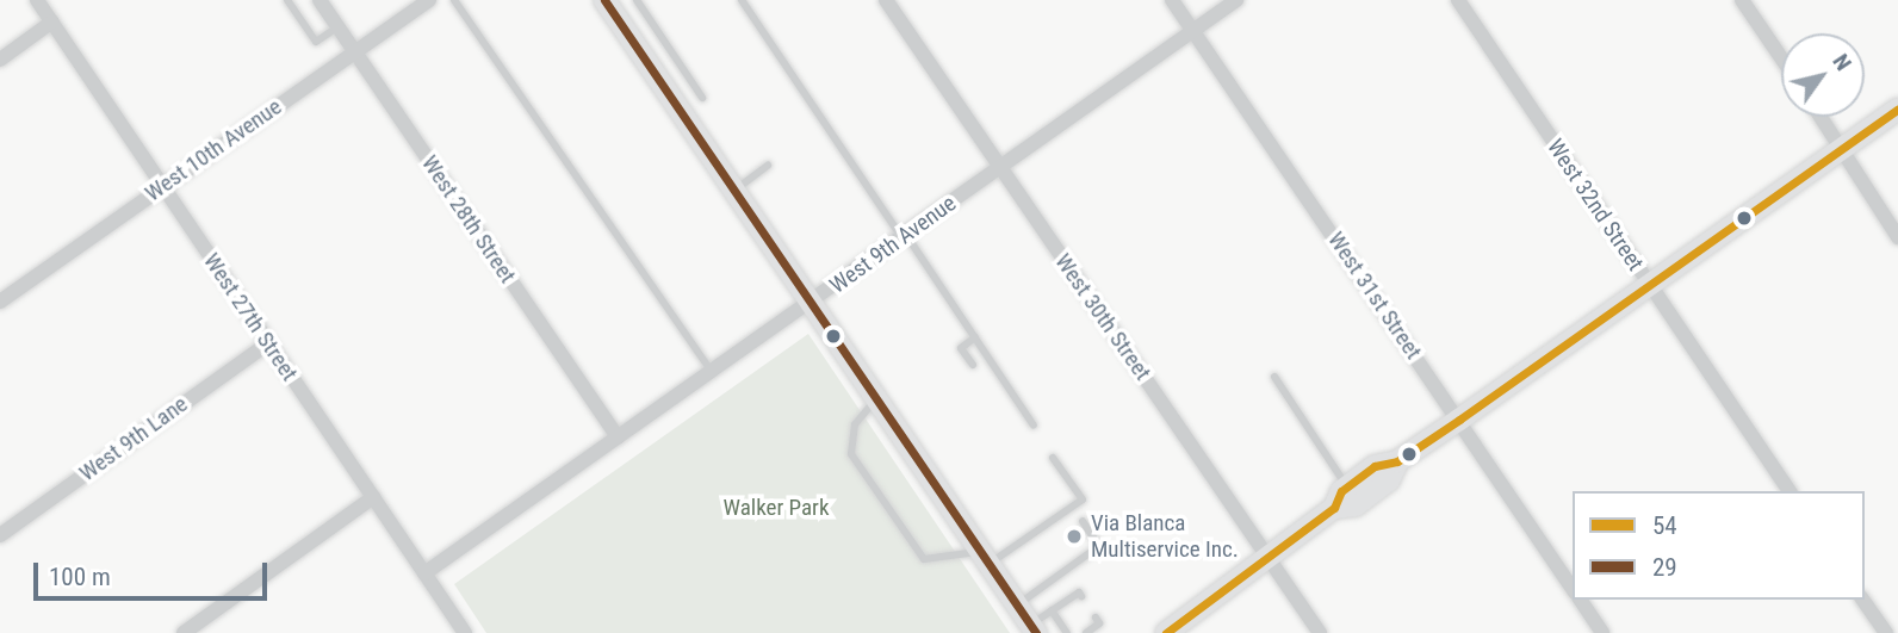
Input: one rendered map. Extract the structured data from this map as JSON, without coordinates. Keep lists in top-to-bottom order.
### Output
{
  "streets": {
    "street": [
      "West 10th Avenue",
      "West 32nd Street",
      "West 28th Street",
      "West 9th Avenue",
      "West 31st Street",
      "West 27th Street",
      "West 30th Street",
      "West 9th Lane"
    ]
  },
  "crossings": [
    ["West 10th Avenue", "West 28th Street"],
    ["West 10th Avenue", "West 27th Street"],
    ["West 28th Street", "West 9th Avenue"],
    ["West 9th Avenue", "West 31st Street"],
    ["West 9th Avenue", "West 27th Street"],
    ["West 9th Avenue", "West 30th Street"],
    ["West 27th Street", "West 9th Lane"]
  ],
  "parks": ["Walker Park"],
  "places": ["Via Blanca Multiservice Inc."],
  "lines": ["transit line 29", "transit line 54"],
  "legend": ["54", "29"],
  "scale_bar": "100 m",
  "north": "top right"
}
